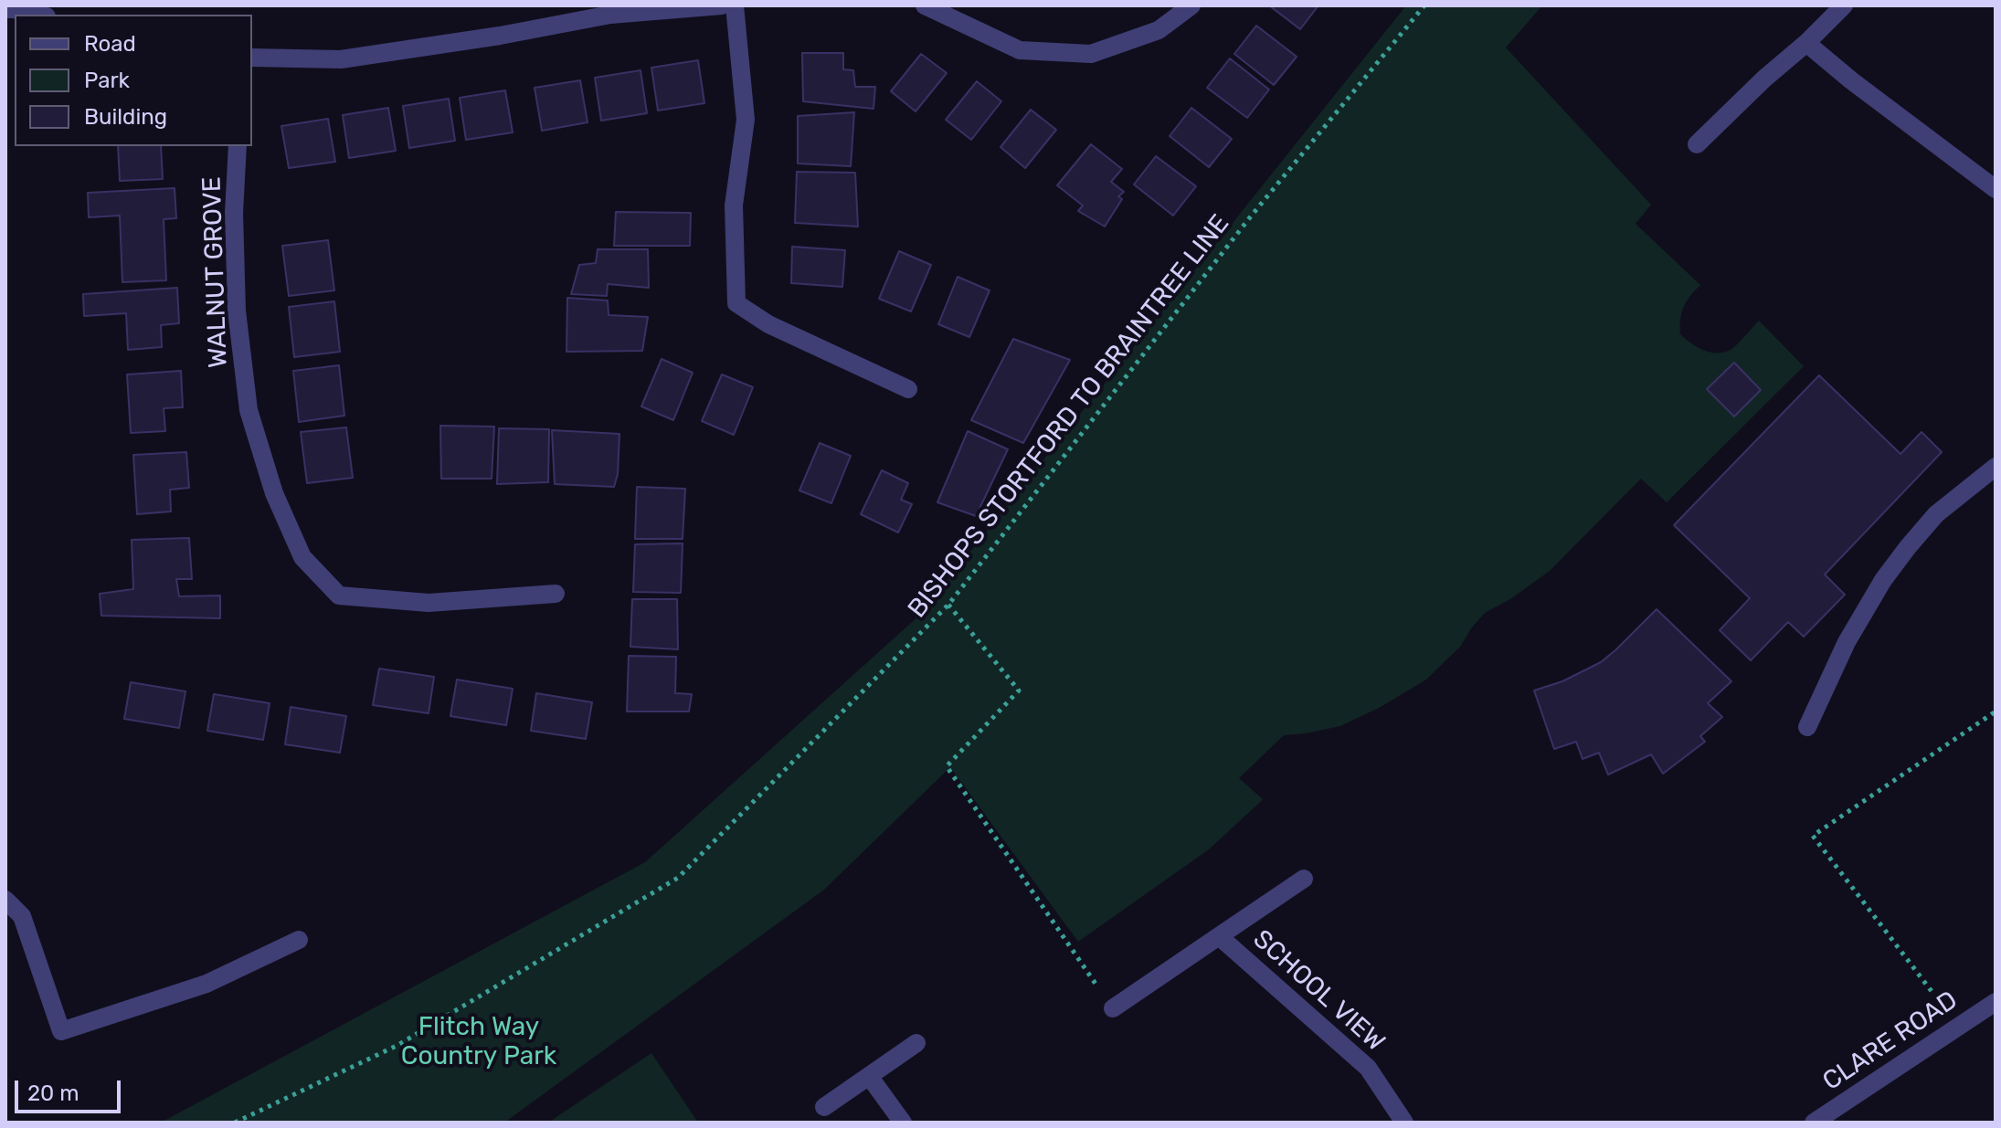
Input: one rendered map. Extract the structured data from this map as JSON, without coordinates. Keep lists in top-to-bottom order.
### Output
{
  "streets": {
    "street": ["WALNUT GROVE", "SCHOOL VIEW", "CLARE ROAD"],
    "path": ["BISHOPS STORTFORD TO BRAINTREE LINE"]
  },
  "parks": ["Flitch Way Country Park"],
  "legend": ["Road", "Park", "Building"],
  "scale_bar": "20 m"
}
